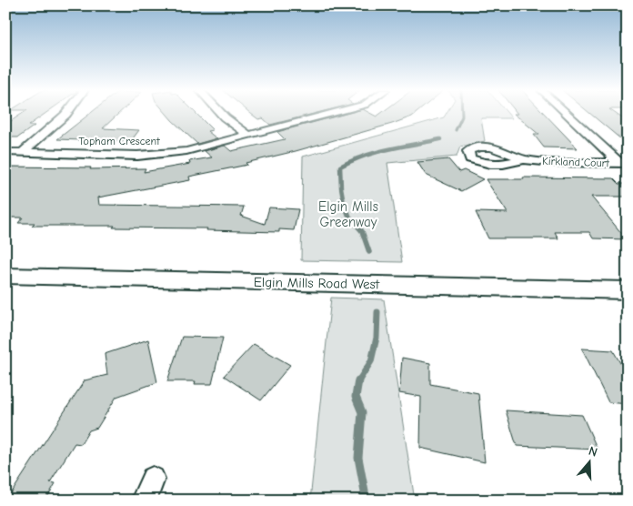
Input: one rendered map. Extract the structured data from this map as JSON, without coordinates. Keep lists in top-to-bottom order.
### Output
{
  "streets": {
    "main road": ["Elgin Mills Road West"],
    "street": ["Topham Crescent", "Kirkland Court"]
  },
  "parks": ["Elgin Mills Greenway"],
  "north": "top"
}
